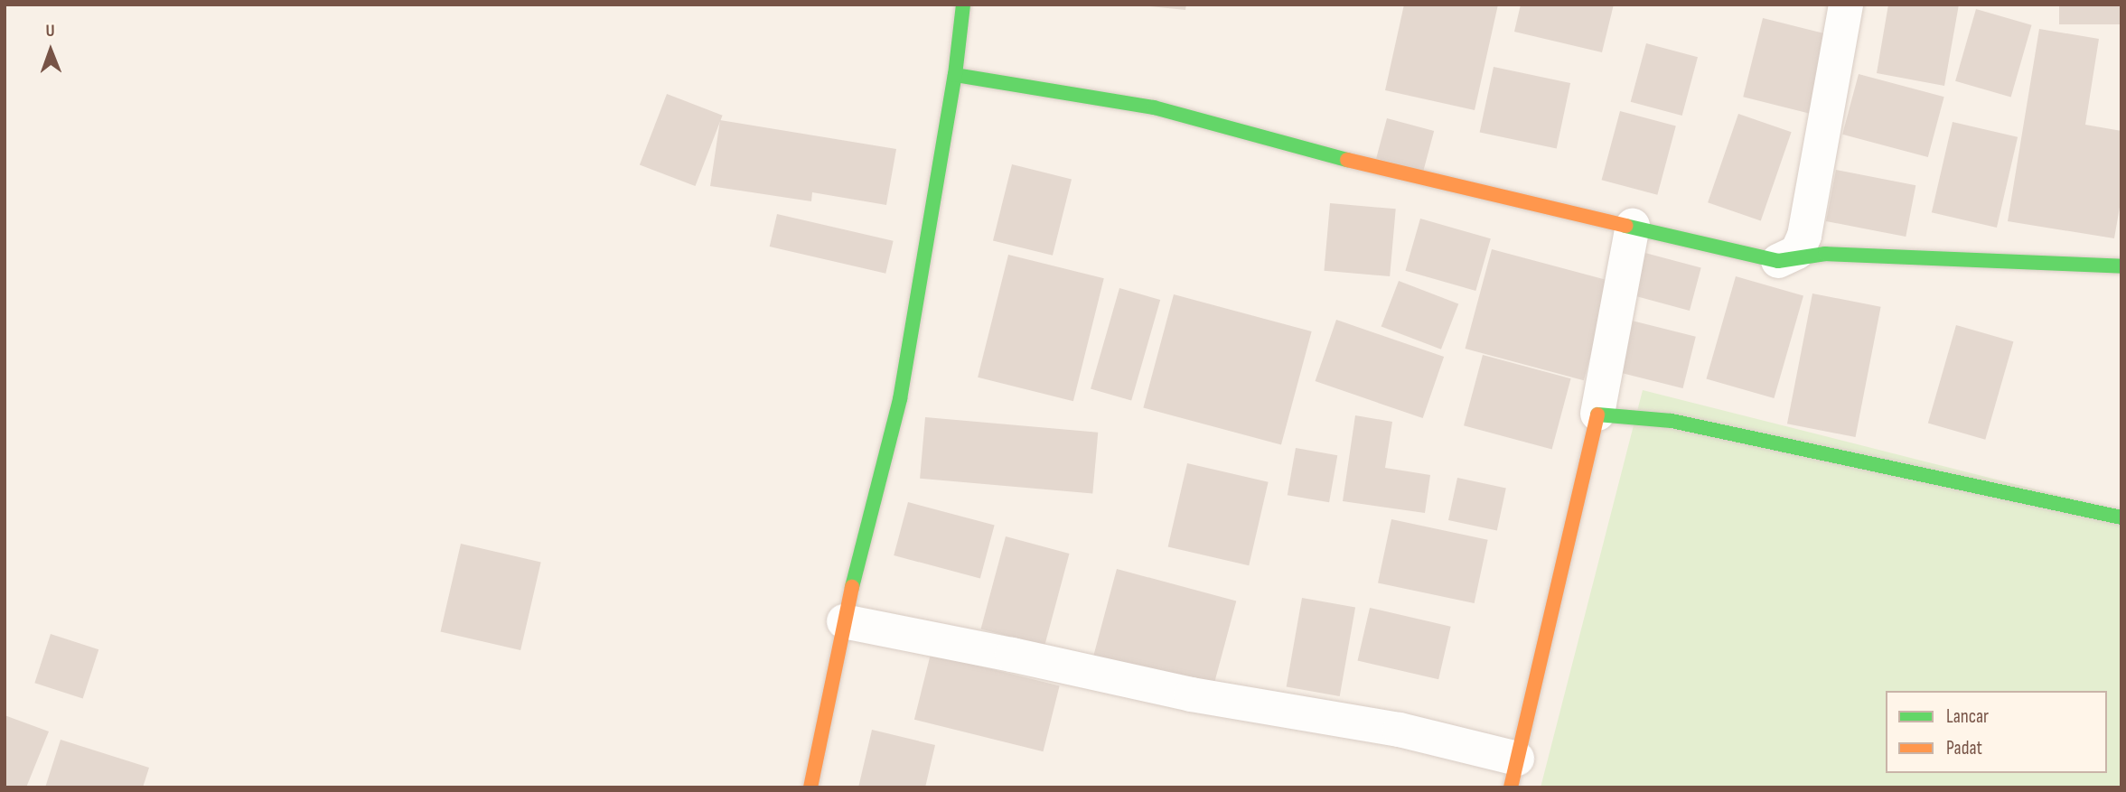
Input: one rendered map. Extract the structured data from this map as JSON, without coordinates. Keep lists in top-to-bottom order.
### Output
{
  "legend": ["Lancar", "Padat"],
  "north": "top"
}
